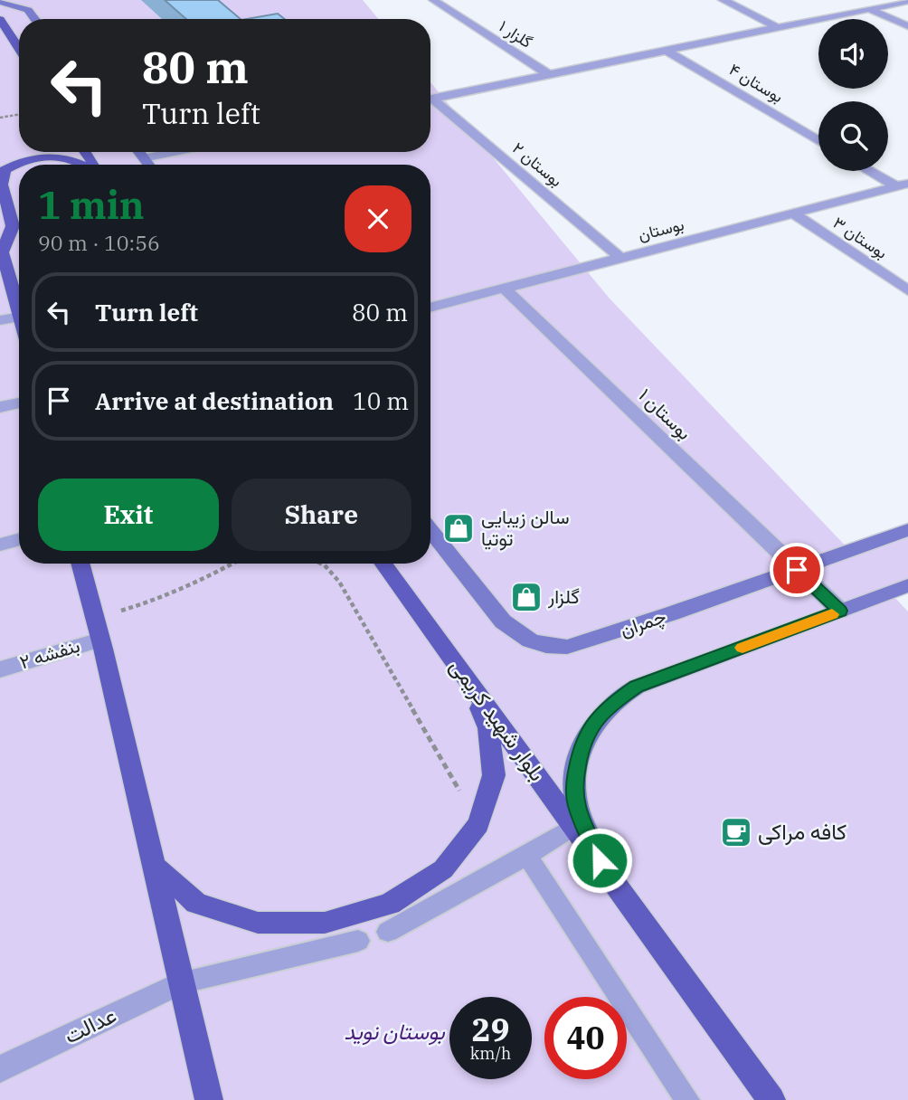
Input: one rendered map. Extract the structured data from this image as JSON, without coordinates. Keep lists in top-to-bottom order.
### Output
{
  "streets": {
    "main road": ["بلوار شهید کریمی"],
    "street": [
      "گلزار ۱",
      "بوستان ۴",
      "بوستان ۲",
      "بوستان",
      "بوستان ۳",
      "بوستان ۱",
      "چمران",
      "بنفشه ۲",
      "عدالت"
    ]
  },
  "crossings": [
    ["بوستان ۲", "بوستان"],
    ["بوستان", "بوستان ۳"],
    ["بوستان", "بوستان ۱"],
    ["بوستان ۱", "چمران"]
  ],
  "parks": ["بوستان نوید"],
  "places": {
    "shop": ["سالن زیبایی توتیا", "گلزار"],
    "cafe": ["کافه مراکی"]
  },
  "page": {
    "turn": ["80 m", "Turn left"],
    "heading": ["1 min", "90 m · 10:56"],
    "list": [
      {
        "name": "Turn left",
        "value": "80 m"
      },
      {
        "name": "Arrive at destination",
        "value": "10 m"
      }
    ],
    "buttons": ["Exit", "Share"],
    "speed": "29 km/h",
    "limit": "40"
  }
}
